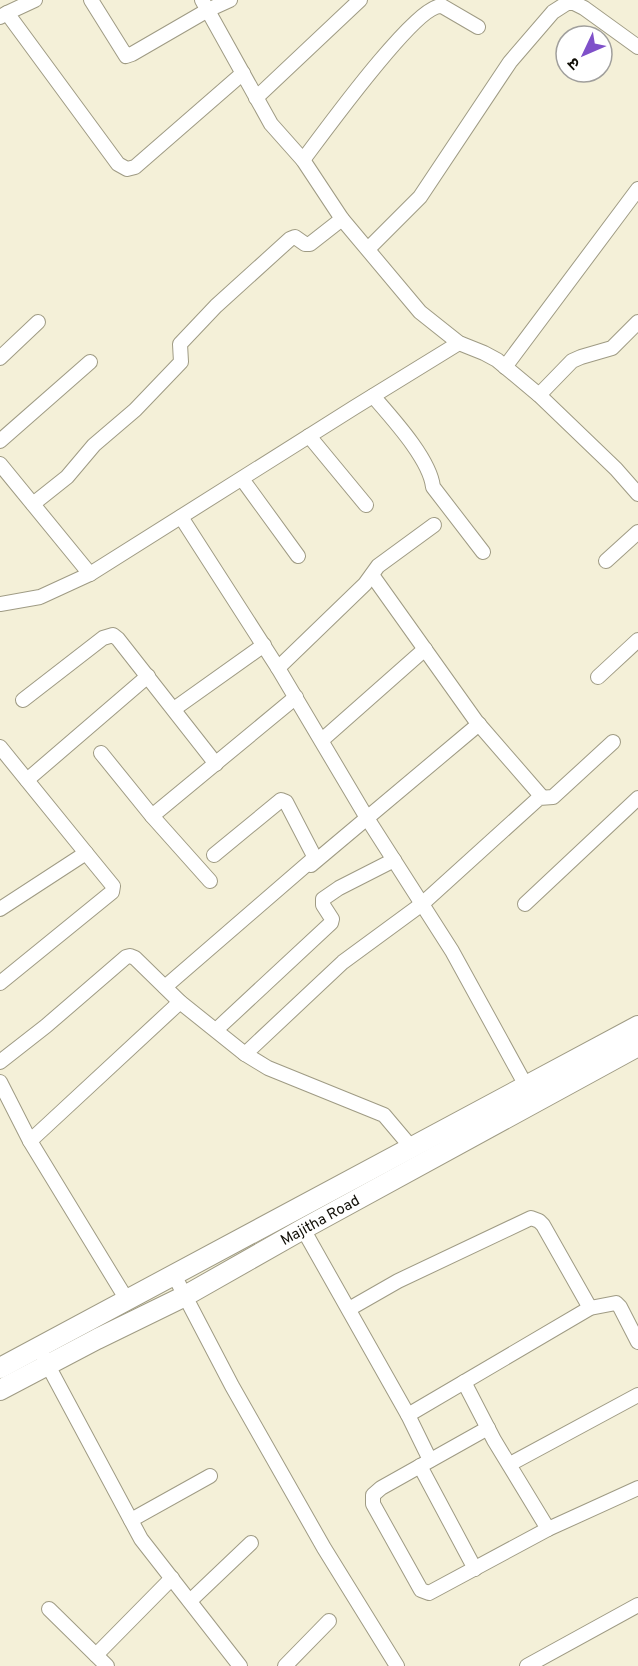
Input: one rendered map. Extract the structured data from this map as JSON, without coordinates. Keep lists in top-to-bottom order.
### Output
{
  "streets": {
    "main road": ["Majitha Road"]
  },
  "north": "bottom left"
}
